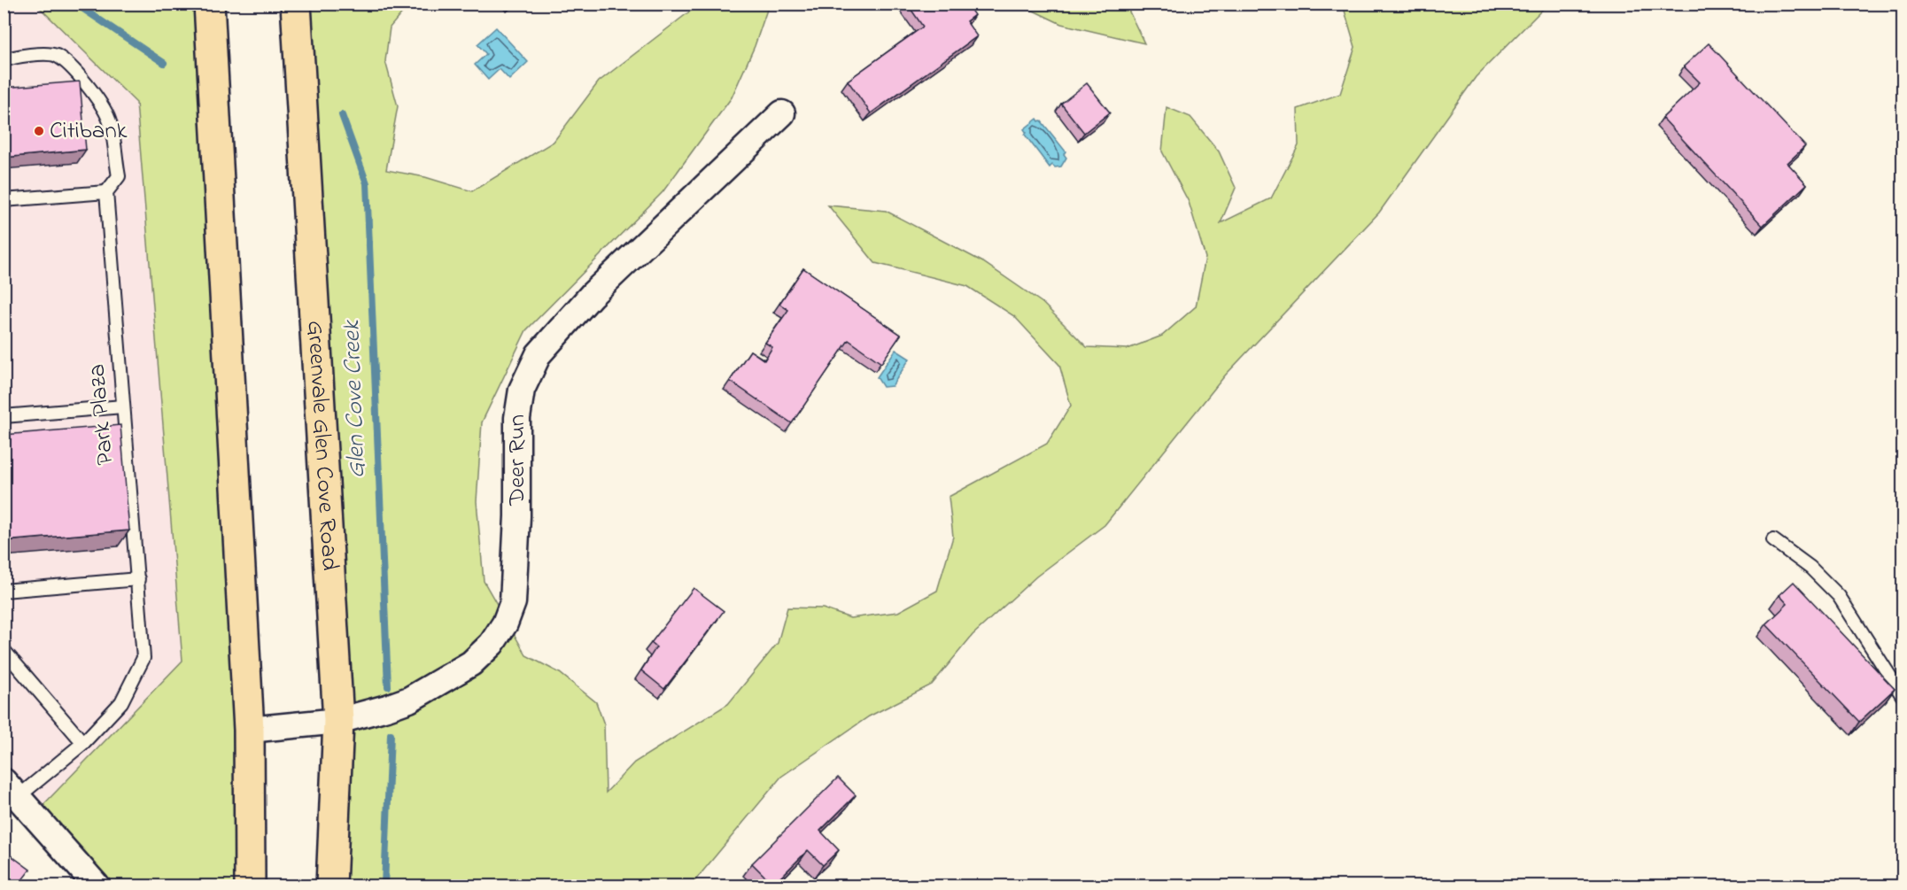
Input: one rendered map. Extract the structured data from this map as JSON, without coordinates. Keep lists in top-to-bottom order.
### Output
{
  "streets": {
    "main road": ["Greenvale Glen Cove Road"],
    "street": ["Deer Run"],
    "lane": ["Park Plaza"]
  },
  "crossings": [
    ["Greenvale Glen Cove Road", "Deer Run"]
  ],
  "water": ["Glen Cove Creek"],
  "places": ["Citibank"]
}
